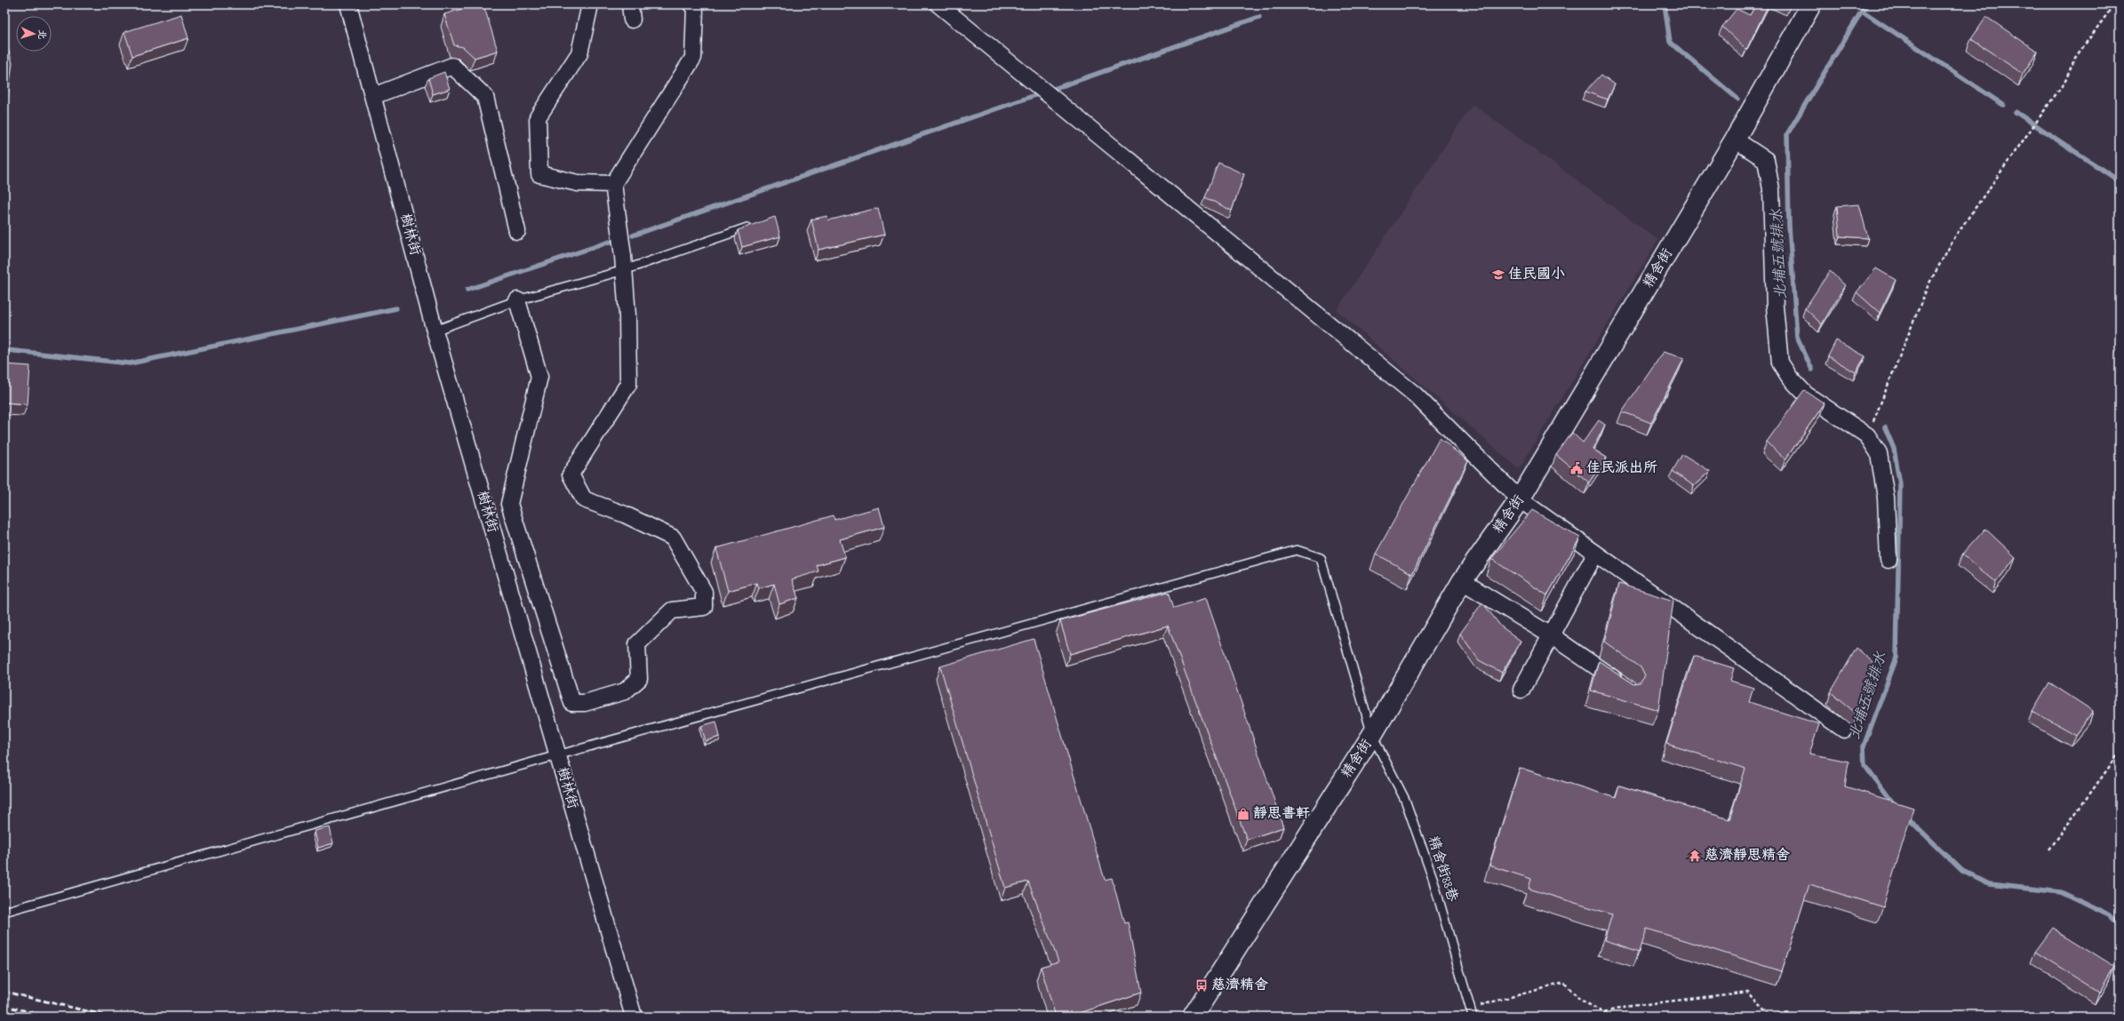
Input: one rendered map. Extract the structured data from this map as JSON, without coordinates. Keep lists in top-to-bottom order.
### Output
{
  "streets": {
    "street": ["樹林街", "精舍街"],
    "lane": ["精舍街88巷"]
  },
  "crossings": [
    ["樹林街", "精舍街88巷"],
    ["精舍街", "精舍街88巷"]
  ],
  "water": ["北埔五號排水"],
  "places": {
    "school or university": ["佳民國小"],
    "public building": ["佳民派出所"],
    "shop": ["靜思書軒"],
    "temple": ["慈濟靜思精舍"],
    "bus stop": ["慈濟精舍"]
  },
  "north": "right"
}
